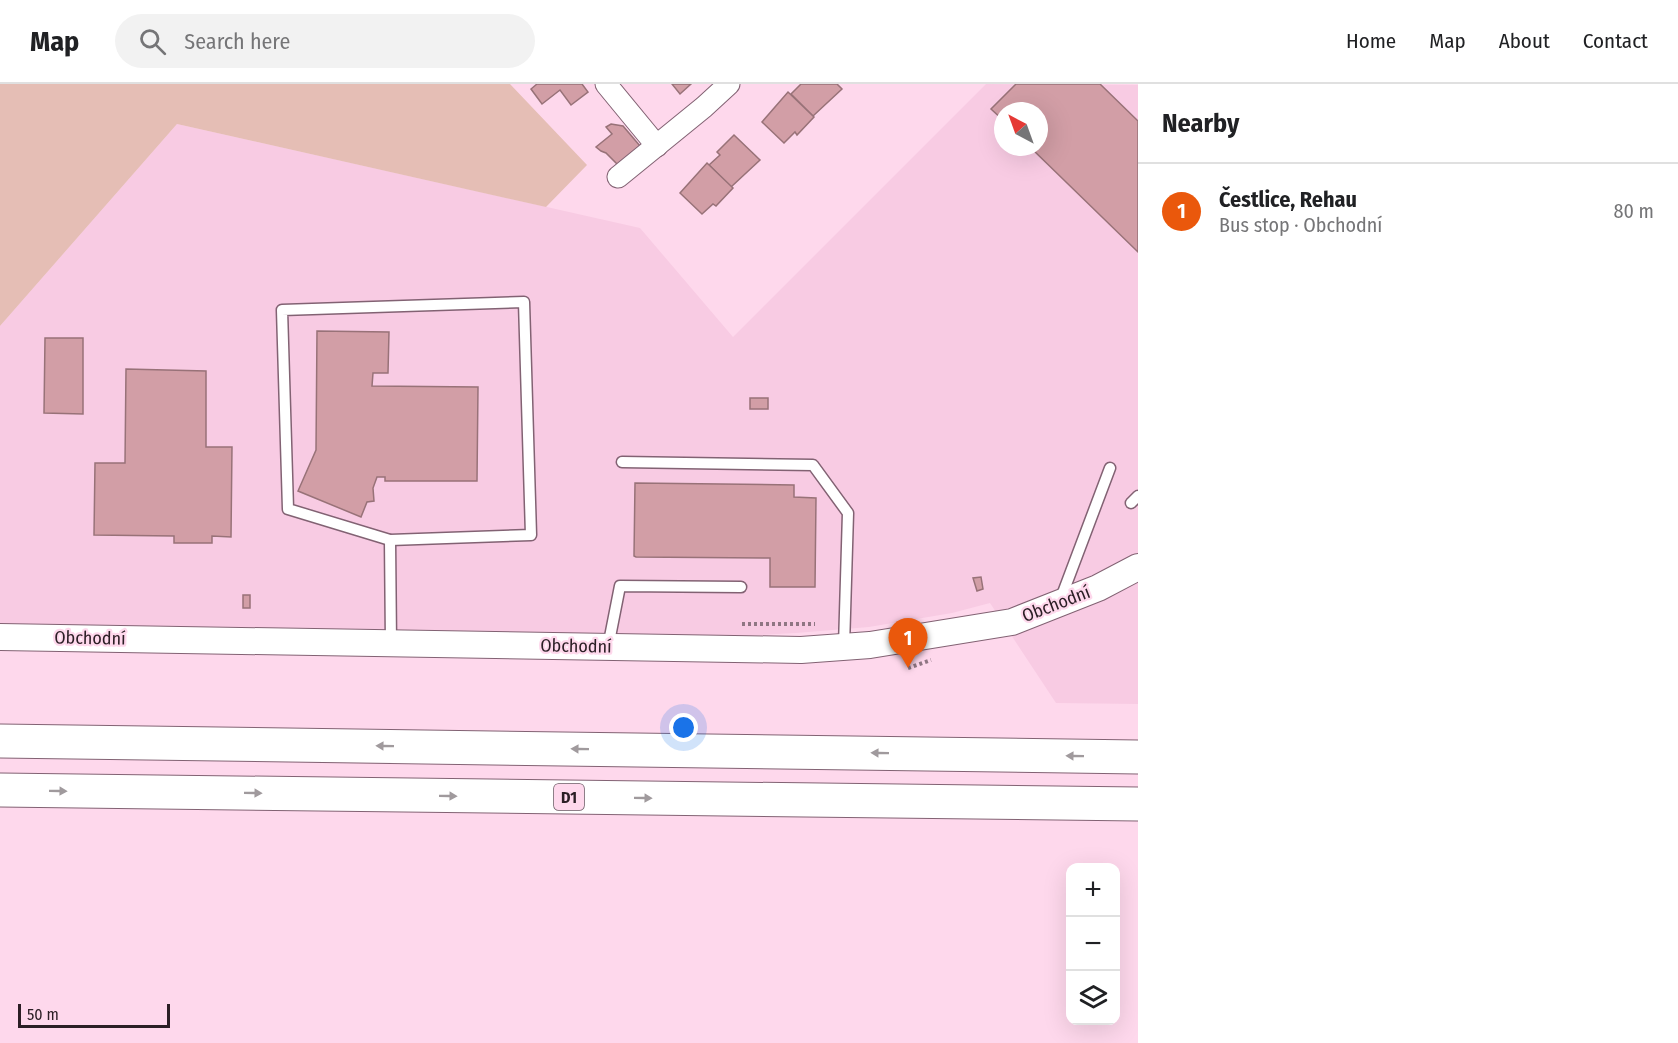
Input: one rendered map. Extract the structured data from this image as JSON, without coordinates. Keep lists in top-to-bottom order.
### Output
{
  "streets": {
    "highway": ["D1"],
    "street": ["Obchodní"]
  },
  "scale_bar": "50 m",
  "north": "top left",
  "page": {
    "header": "Map",
    "search": "Search here",
    "nav": [
      "Home",
      "Map",
      "About",
      "Contact"
    ],
    "heading": "Nearby",
    "list": [
      {
        "mark": "1",
        "name": "Čestlice, Rehau",
        "note": "Bus stop · Obchodní",
        "value": "80 m"
      }
    ],
    "pins": "1",
    "map_buttons": ["+", "−"],
    "scale": "50 m"
  }
}
